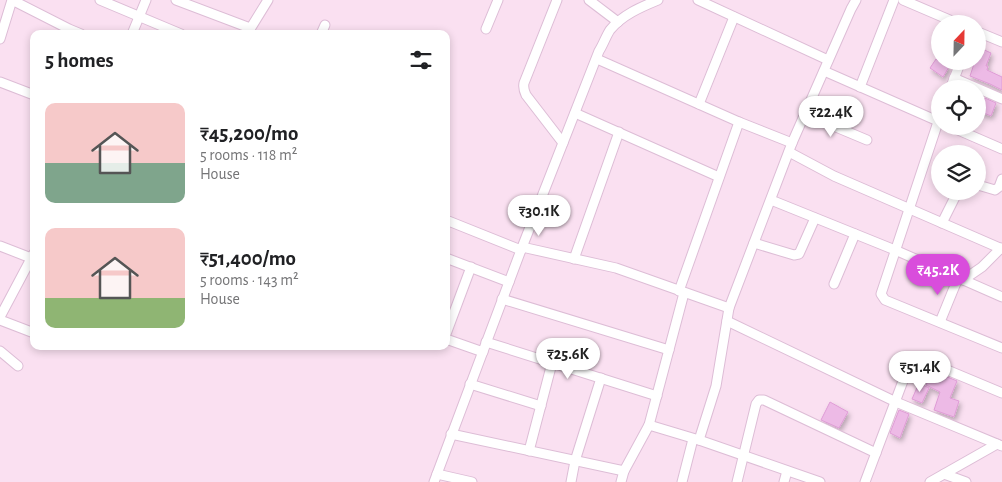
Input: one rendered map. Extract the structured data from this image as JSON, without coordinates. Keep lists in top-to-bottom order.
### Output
{
  "north": "top",
  "page": {
    "heading": "5 homes",
    "list": [
      {
        "name": "₹45,200/mo",
        "note": "5 rooms · 118 m² · House"
      },
      {
        "name": "₹51,400/mo",
        "note": "5 rooms · 143 m² · House"
      }
    ],
    "price": [
      "₹22.4K",
      "₹30.1K",
      "₹45.2K",
      "₹25.6K",
      "₹51.4K"
    ]
  }
}
